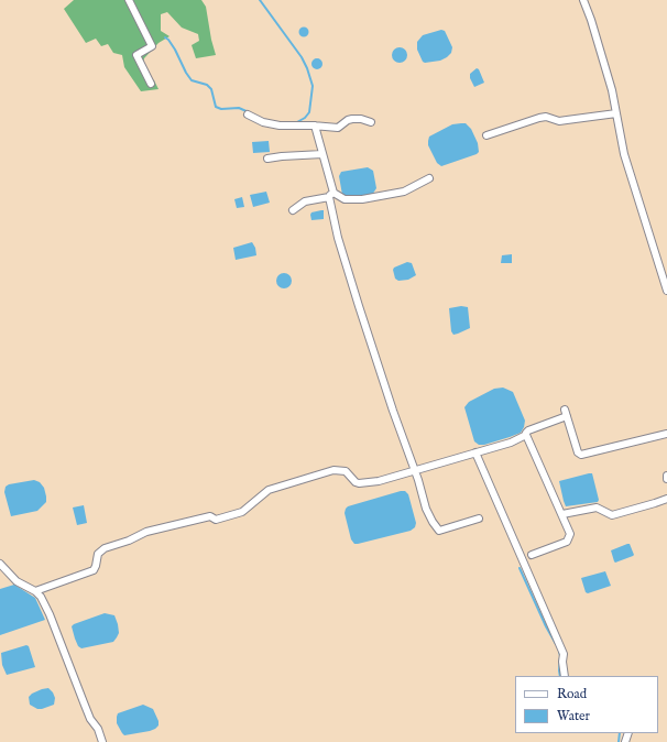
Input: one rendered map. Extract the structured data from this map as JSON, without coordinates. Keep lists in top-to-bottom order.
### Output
{
  "legend": ["Road", "Water"]
}
